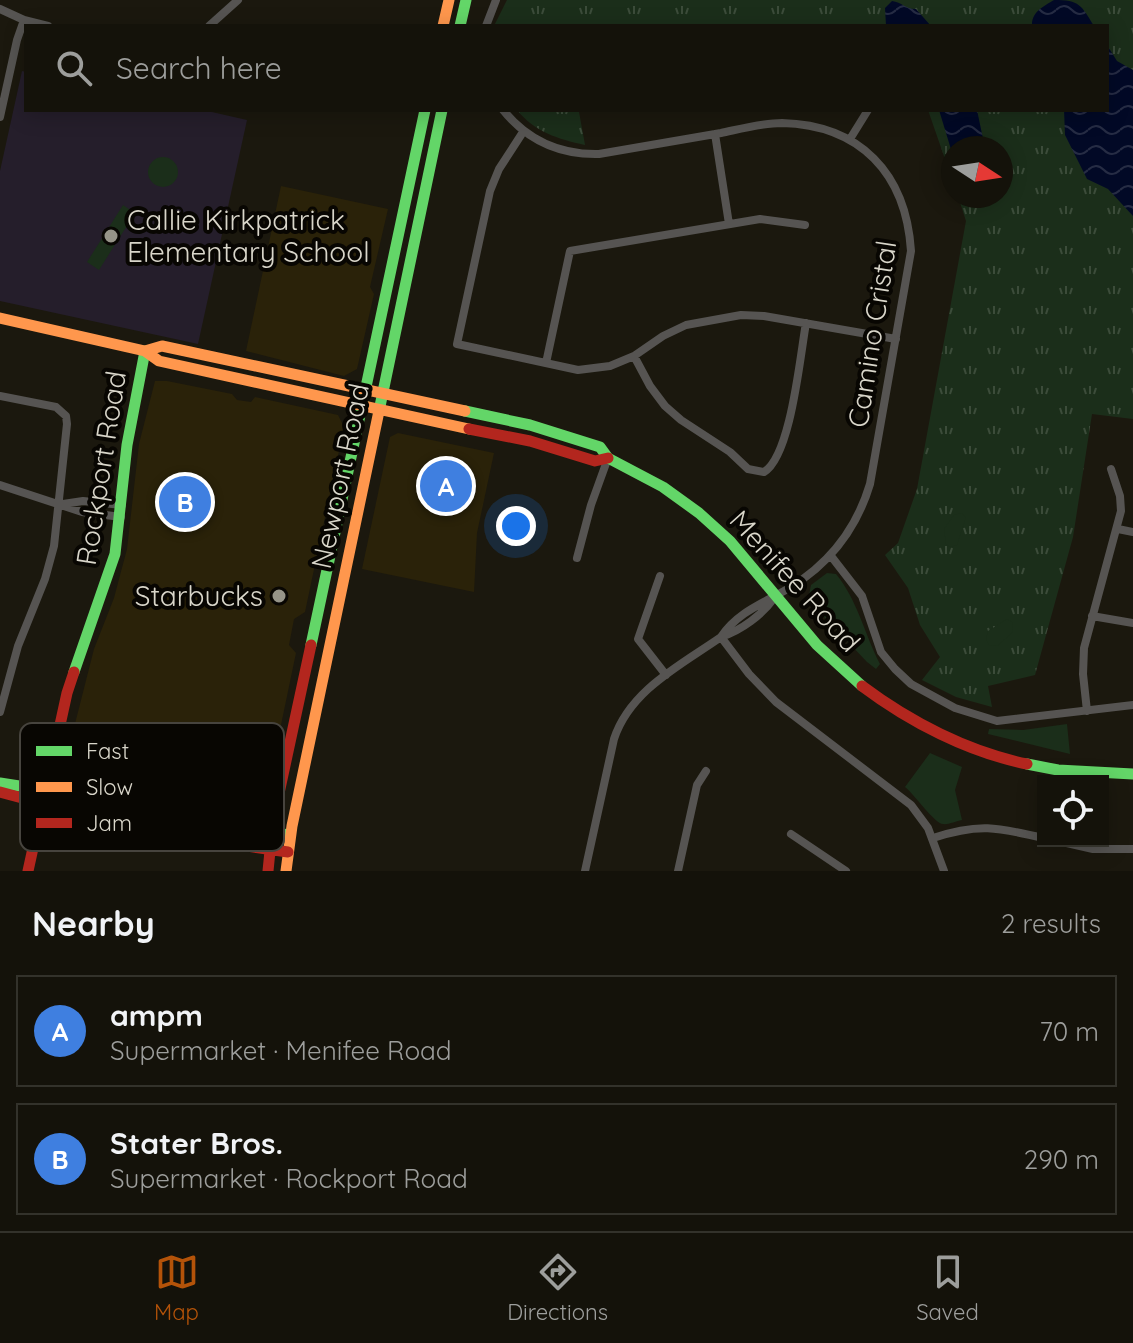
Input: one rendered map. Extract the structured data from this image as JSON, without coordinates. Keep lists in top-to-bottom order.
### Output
{
  "streets": {
    "main road": ["Rockport Road", "Newport Road", "Menifee Road"],
    "street": ["Camino Cristal"]
  },
  "crossings": [
    ["Camino Cristal", "Menifee Road"],
    ["Rockport Road", "Menifee Road"],
    ["Newport Road", "Menifee Road"]
  ],
  "places": ["Callie Kirkpatrick Elementary School", "Starbucks"],
  "legend": ["Fast", "Slow", "Jam"],
  "north": "right",
  "page": {
    "search": "Search here",
    "pins": ["A", "B"],
    "heading": ["Nearby", "2 results"],
    "list": [
      {
        "mark": "A",
        "name": "ampm",
        "note": "Supermarket · Menifee Road",
        "value": "70 m"
      },
      {
        "mark": "B",
        "name": "Stater Bros.",
        "note": "Supermarket · Rockport Road",
        "value": "290 m"
      }
    ],
    "nav": ["Map", "Directions", "Saved"]
  }
}
